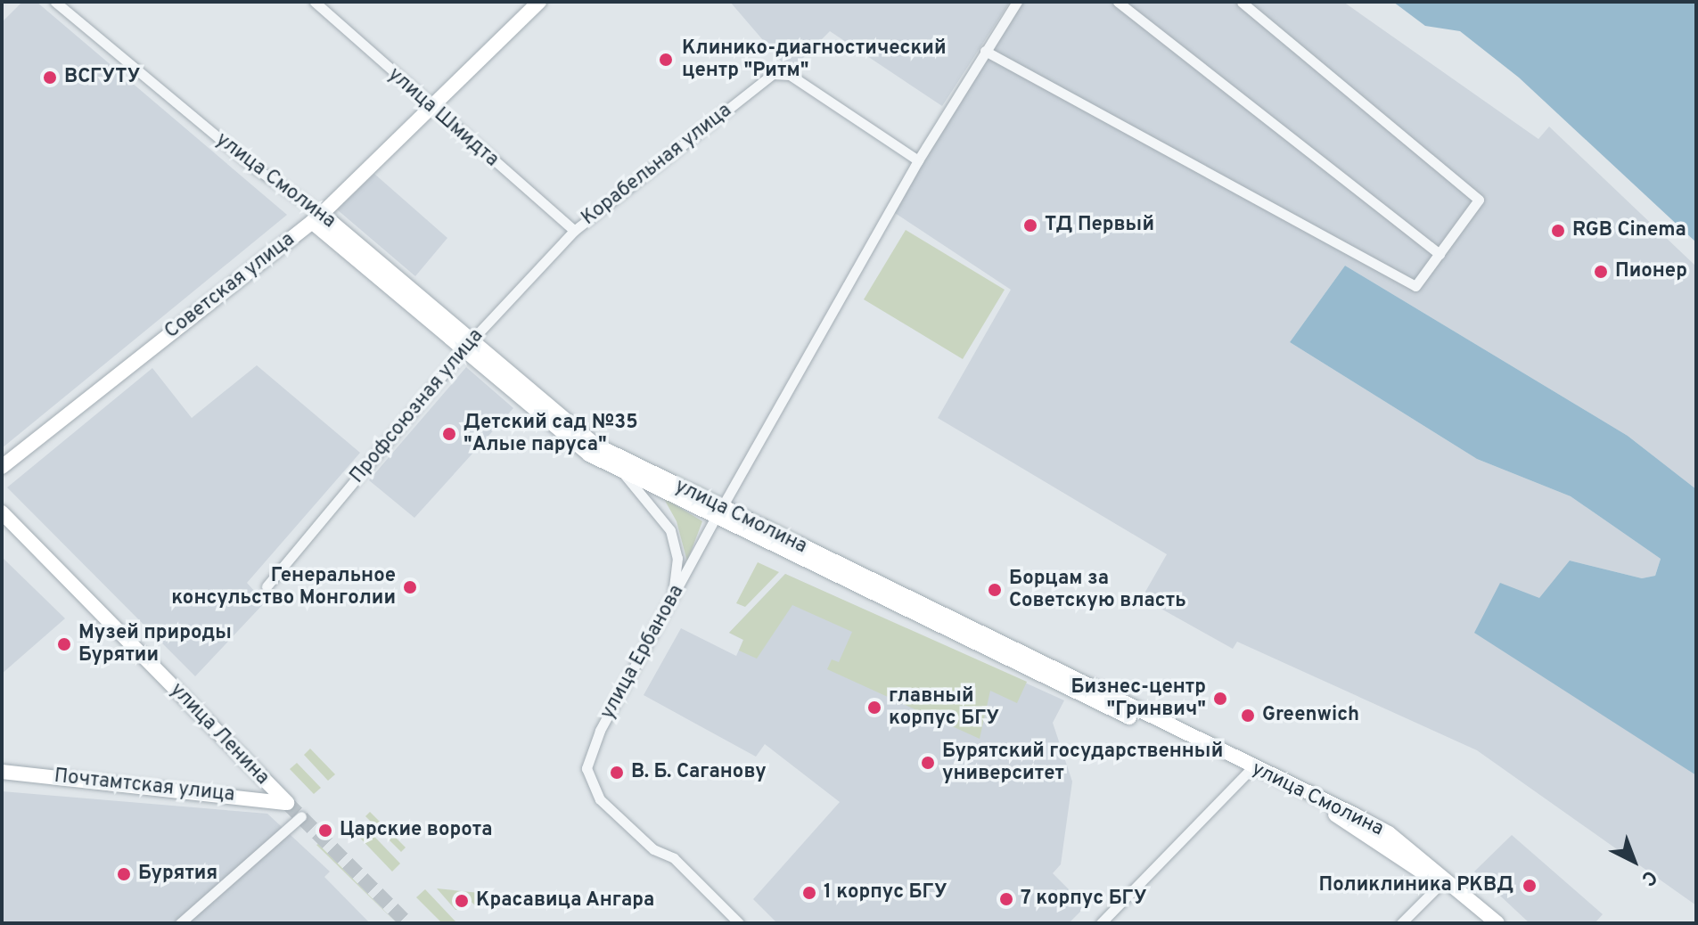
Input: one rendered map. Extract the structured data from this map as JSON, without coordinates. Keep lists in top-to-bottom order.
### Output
{
  "streets": {
    "main road": [
      "улица Смолина",
      "Советская улица",
      "улица Ленина",
      "Почтамтская улица"
    ],
    "street": [
      "улица Шмидта",
      "Корабельная улица",
      "Профсоюзная улица",
      "улица Ербанова"
    ]
  },
  "crossings": [
    ["улица Шмидта", "Корабельная улица"],
    ["улица Шмидта", "Советская улица"],
    ["улица Шмидта", "Профсоюзная улица"],
    ["Корабельная улица", "Профсоюзная улица"],
    ["Корабельная улица", "улица Ербанова"],
    ["улица Смолина", "Советская улица"],
    ["улица Смолина", "Профсоюзная улица"],
    ["улица Смолина", "улица Ербанова"],
    ["улица Ленина", "Почтамтская улица"]
  ],
  "places": [
    "Клинико-диагностический центр \"Ритм\"",
    "ВСГУТУ",
    "ТД Первый",
    "RGB Cinema",
    "Пионер",
    "Детский сад №35 \"Алые паруса\"",
    "Генеральное консульство Монголии",
    "Борцам за Советскую власть",
    "Музей природы Бурятии",
    "Бизнес-центр \"Гринвич\"",
    "главный корпус БГУ",
    "Greenwich",
    "Бурятский государственный университет",
    "В. Б. Саганову",
    "Царские ворота",
    "Бурятия",
    "Поликлиника РКВД",
    "1 корпус БГУ",
    "7 корпус БГУ",
    "Красавица Ангара"
  ],
  "north": "bottom right"
}
